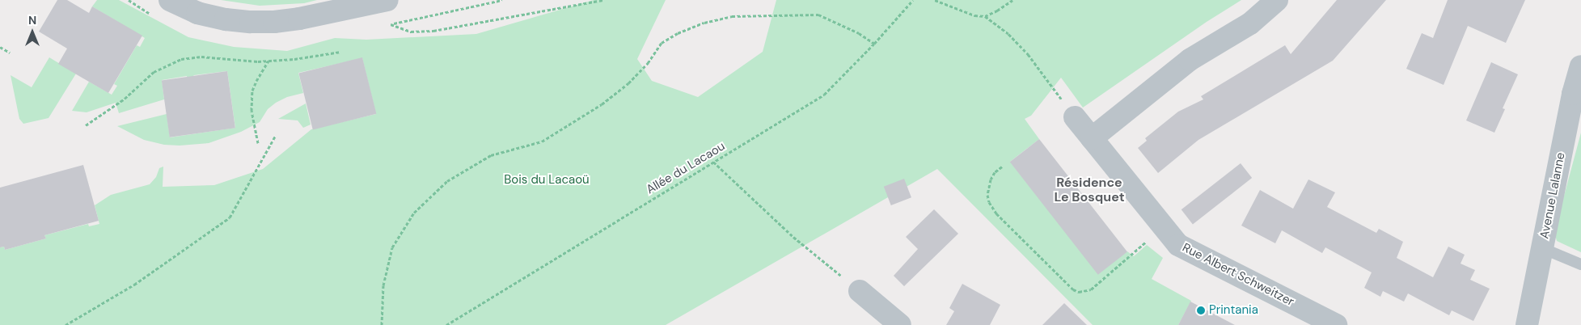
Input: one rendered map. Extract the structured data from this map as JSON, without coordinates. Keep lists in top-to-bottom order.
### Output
{
  "streets": {
    "street": ["Avenue Lalanne", "Rue Albert Schweitzer"],
    "path": ["Allée du Lacaou"]
  },
  "districts": ["Résidence Le Bosquet"],
  "parks": ["Bois du Lacaoü"],
  "places": ["Printania"],
  "north": "top"
}
